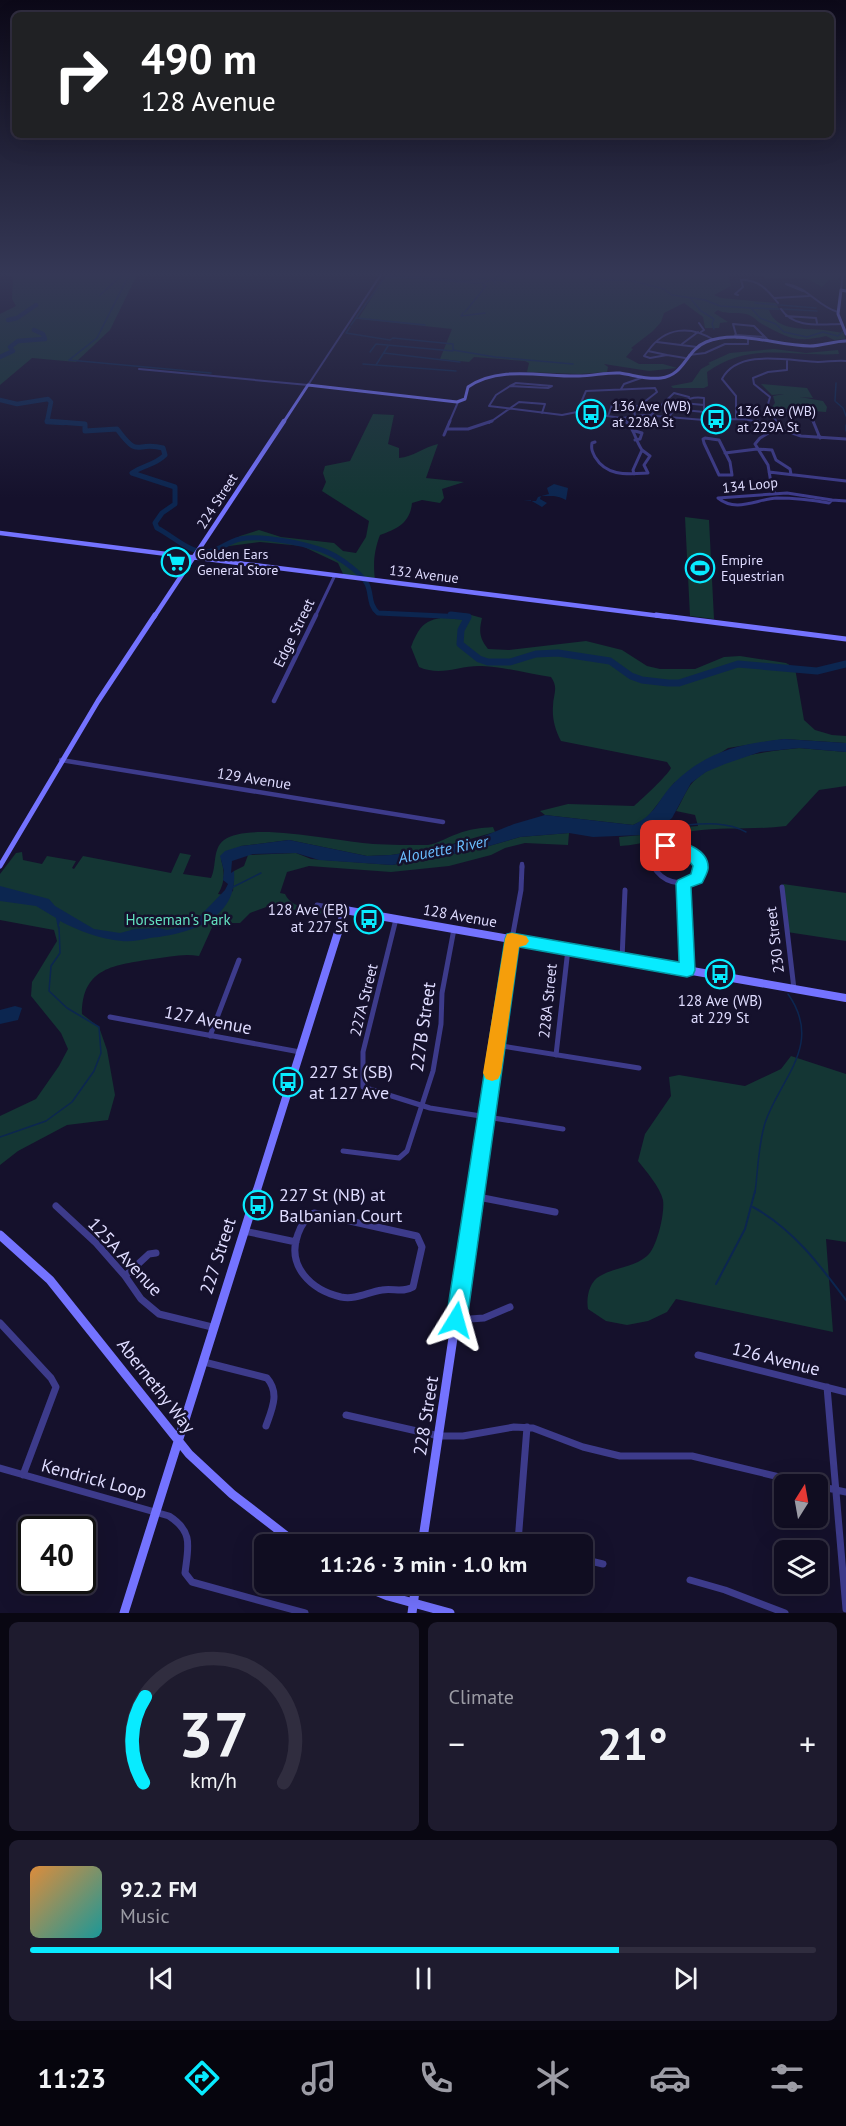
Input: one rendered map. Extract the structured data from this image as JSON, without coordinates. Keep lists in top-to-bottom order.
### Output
{
  "streets": {
    "street": [
      "134 Loop",
      "224 Street",
      "132 Avenue",
      "Edge Street",
      "129 Avenue",
      "128 Avenue",
      "230 Street",
      "227A Street",
      "228A Street",
      "127 Avenue",
      "227B Street",
      "227 Street",
      "125A Avenue",
      "126 Avenue",
      "Abernethy Way",
      "228 Street",
      "Kendrick Loop"
    ]
  },
  "crossings": [
    ["224 Street", "132 Avenue"],
    ["224 Street", "129 Avenue"],
    ["132 Avenue", "Edge Street"],
    ["128 Avenue", "230 Street"],
    ["128 Avenue", "227A Street"],
    ["128 Avenue", "228A Street"],
    ["128 Avenue", "227B Street"],
    ["128 Avenue", "227 Street"],
    ["128 Avenue", "228 Street"],
    ["227A Street", "227B Street"],
    ["127 Avenue", "227 Street"],
    ["227 Street", "125A Avenue"],
    ["227 Street", "Abernethy Way"],
    ["227 Street", "Kendrick Loop"]
  ],
  "water": ["Alouette River"],
  "parks": ["Horseman's Park"],
  "places": {
    "bus stop": [
      "136 Ave (WB) at 228A St",
      "136 Ave (WB) at 229A St",
      "128 Ave (EB) at 227 St",
      "128 Ave (WB) at 229 St",
      "227 St (SB) at 127 Ave",
      "227 St (NB) at Balbanian Court"
    ],
    "supermarket": ["Golden Ears General Store"],
    "sports": ["Empire Equestrian"]
  },
  "north": "top",
  "page": {
    "turn": ["490 m", "128 Avenue"],
    "limit": "40",
    "trip": "11:26 · 3 min · 1.0 km",
    "tile": "Climate",
    "heat": ["−", "21°", "+"],
    "song": ["92.2 FM", "Music"],
    "tabs": "11:23",
    "gauge": ["37", "km/h"]
  }
}
